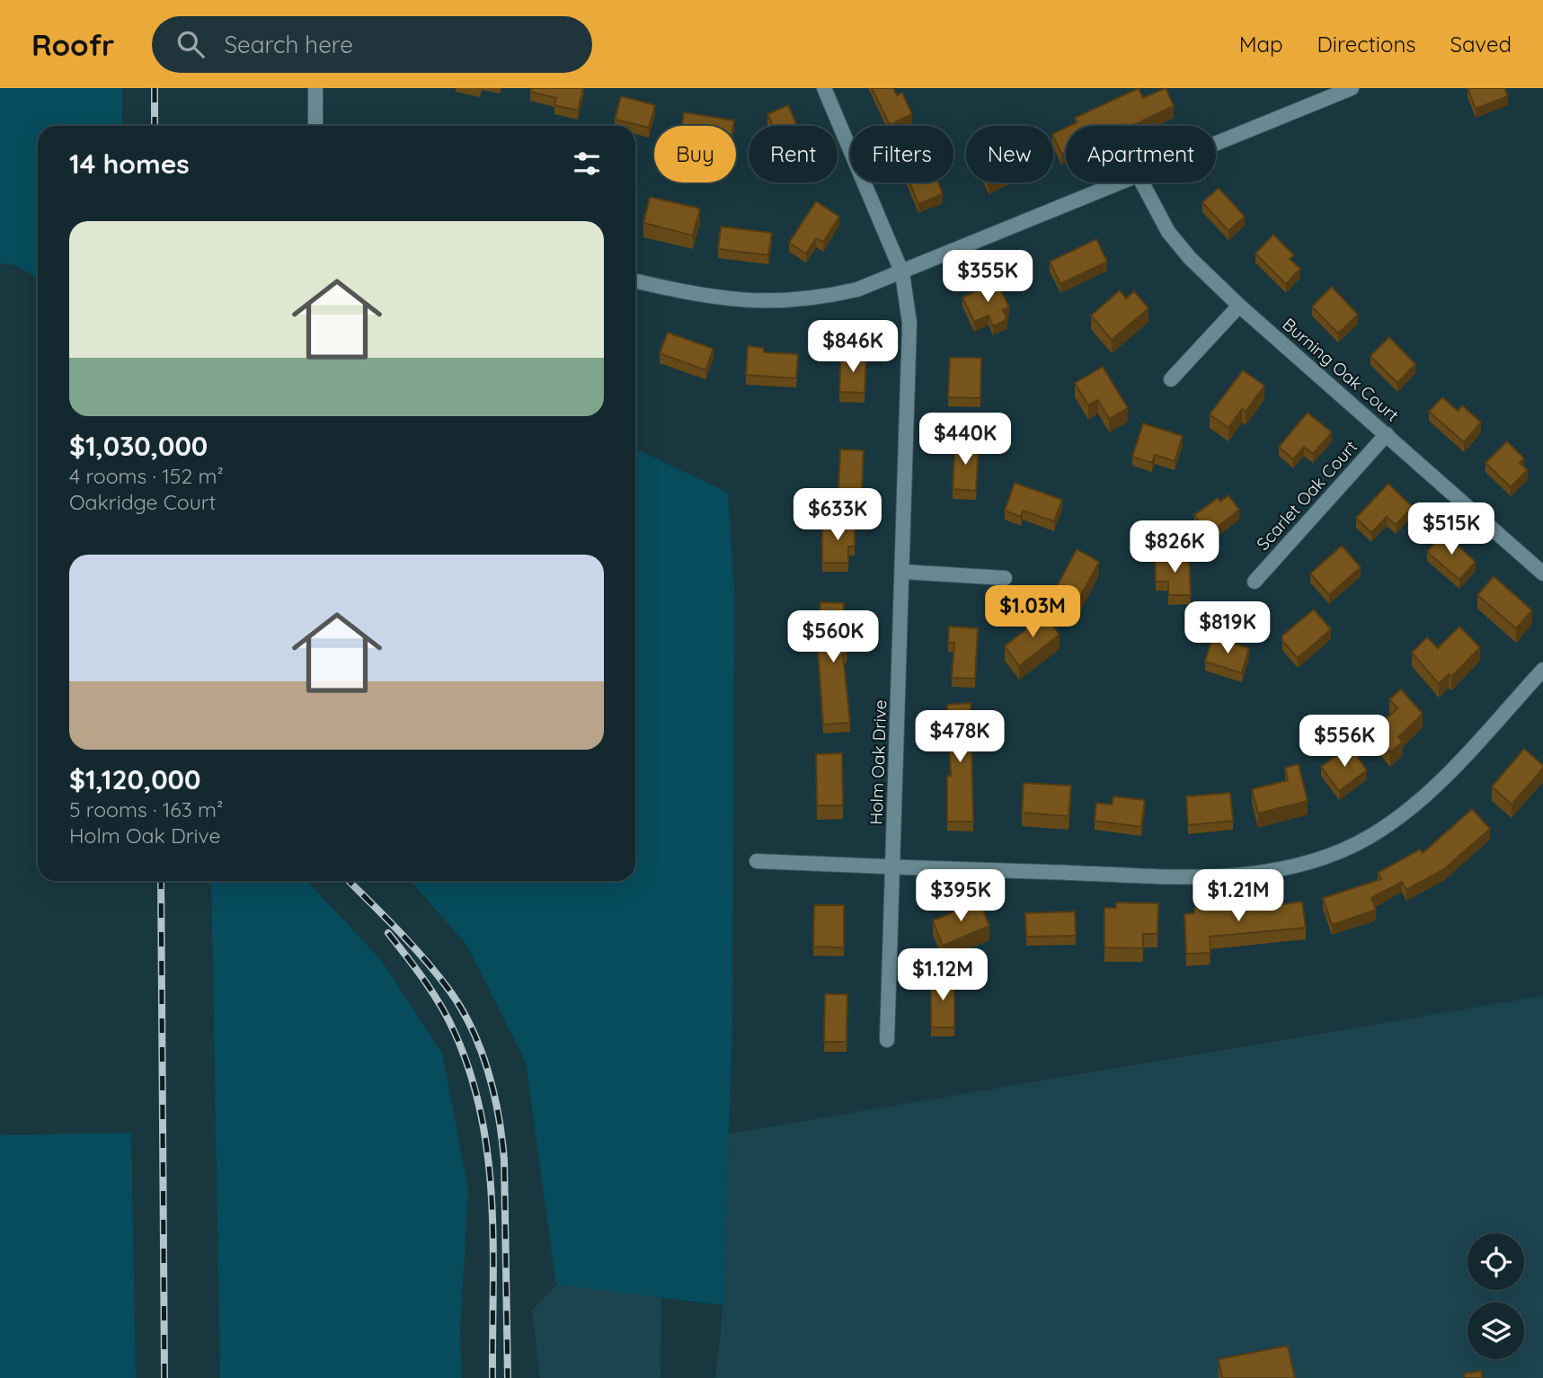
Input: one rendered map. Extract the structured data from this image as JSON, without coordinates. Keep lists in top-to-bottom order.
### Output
{
  "streets": {
    "street": ["Burning Oak Court", "Scarlet Oak Court", "Holm Oak Drive"]
  },
  "crossings": [
    ["Burning Oak Court", "Scarlet Oak Court"]
  ],
  "page": {
    "header": "Roofr",
    "search": "Search here",
    "nav": ["Map", "Directions", "Saved"],
    "chip": [
      "Buy",
      "Rent",
      "Filters",
      "New",
      "Apartment"
    ],
    "heading": "14 homes",
    "list": [
      {
        "name": "$1,030,000",
        "note": "4 rooms · 152 m² · Oakridge Court"
      },
      {
        "name": "$1,120,000",
        "note": "5 rooms · 163 m² · Holm Oak Drive"
      }
    ],
    "price": [
      "$355K",
      "$846K",
      "$440K",
      "$633K",
      "$515K",
      "$826K",
      "$1.03M",
      "$819K",
      "$560K",
      "$478K",
      "$556K",
      "$395K",
      "$1.21M",
      "$1.12M"
    ]
  }
}
